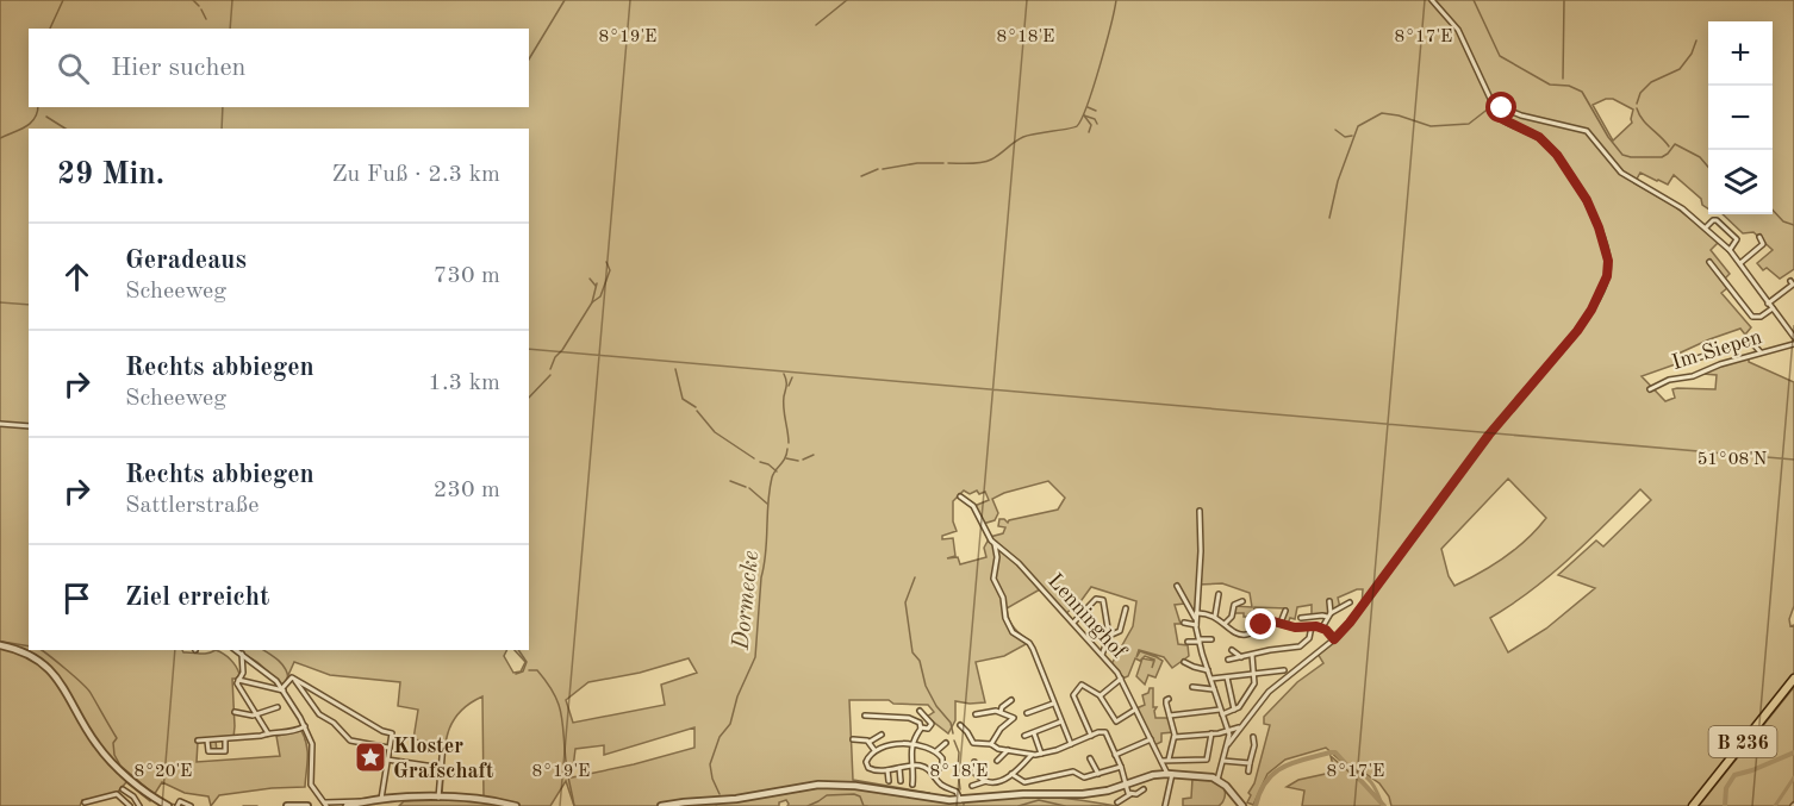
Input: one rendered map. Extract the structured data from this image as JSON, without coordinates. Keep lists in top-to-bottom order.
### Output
{
  "streets": {
    "main road": ["B 236"],
    "street": ["Im Siepen", "Lenninghof"]
  },
  "water": ["Dormecke"],
  "places": {
    "place": ["Kloster Grafschaft"]
  },
  "page": {
    "map_buttons": ["+", "−"],
    "search": "Hier suchen",
    "heading": ["29 Min.", "Zu Fuß · 2.3 km"],
    "list": [
      ["Geradeaus", "Scheeweg", "730 m"],
      ["Rechts abbiegen", "Scheeweg", "1.3 km"],
      ["Rechts abbiegen", "Sattlerstraße", "230 m"],
      "Ziel erreicht"
    ]
  },
  "coordinates": [
    "8°19'E",
    "8°18'E",
    "8°17'E",
    "51°08'N",
    "8°20'E"
  ]
}
